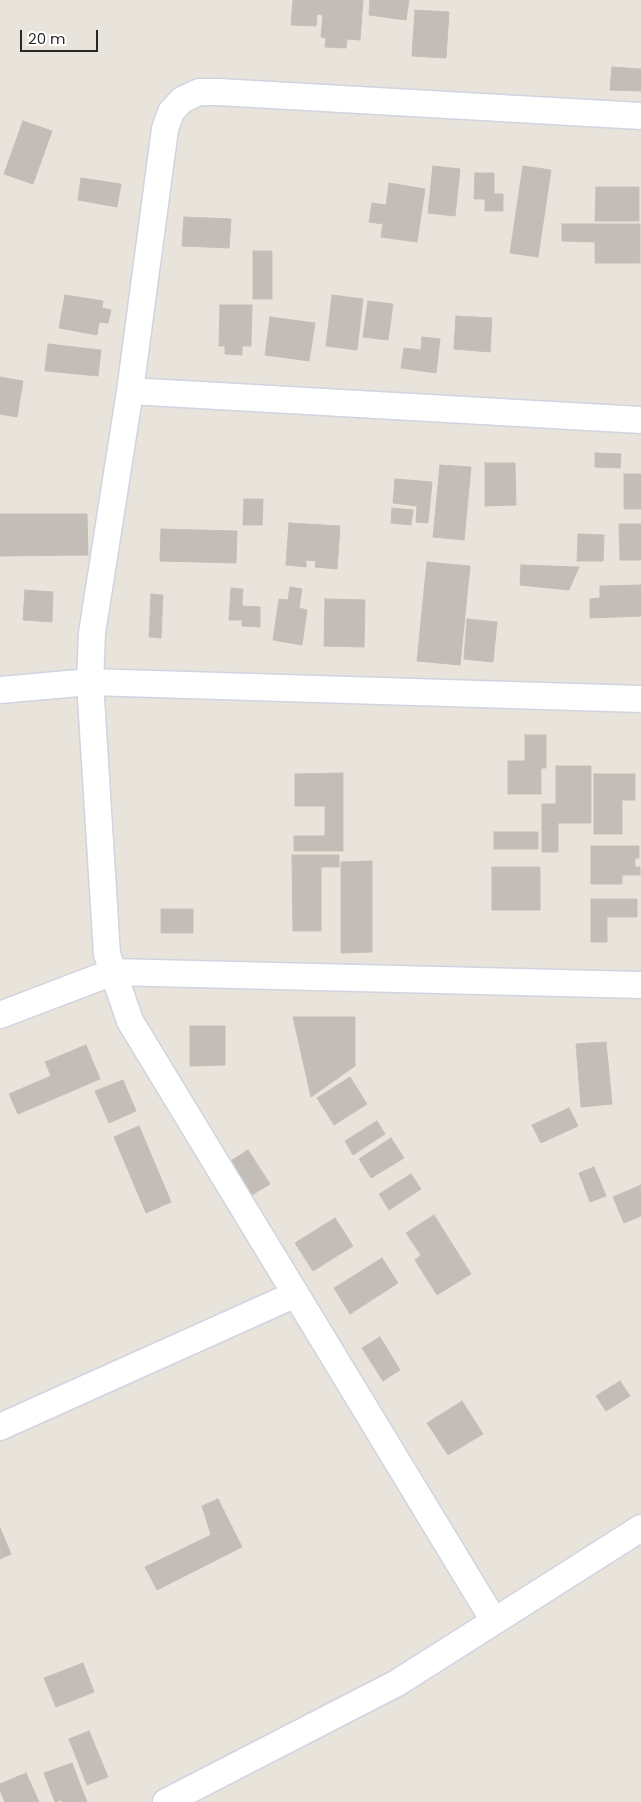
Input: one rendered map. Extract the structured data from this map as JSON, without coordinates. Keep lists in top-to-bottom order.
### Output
{
  "scale_bar": "20 m"
}
